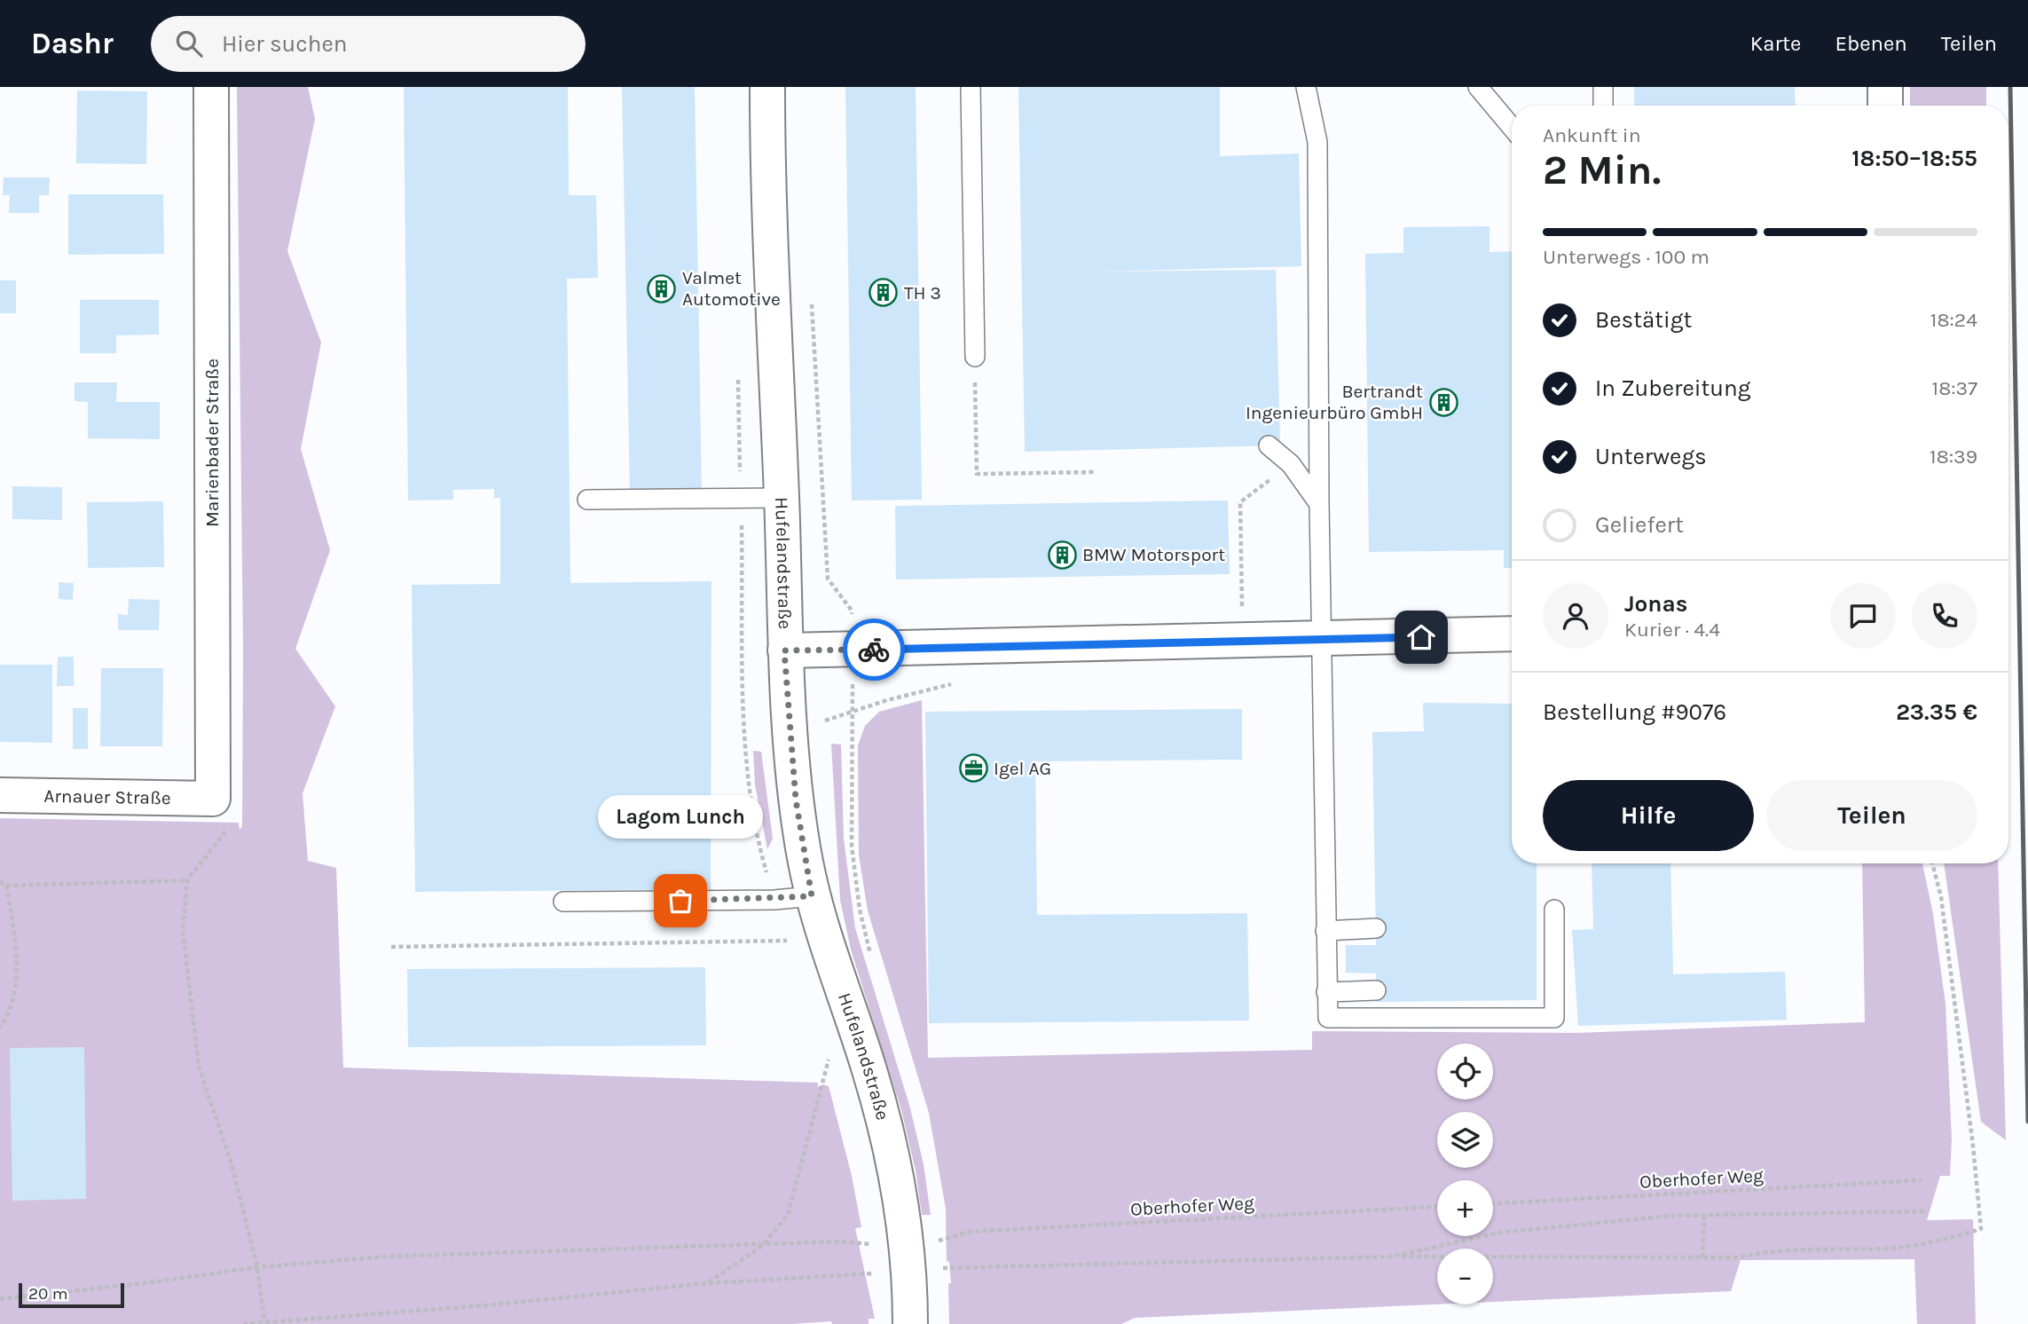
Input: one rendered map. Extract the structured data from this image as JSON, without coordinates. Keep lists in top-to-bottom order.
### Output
{
  "streets": {
    "street": ["Marienbader Straße", "Hufelandstraße", "Arnauer Straße"],
    "path": ["Oberhofer Weg"]
  },
  "crossings": [
    ["Marienbader Straße", "Arnauer Straße"]
  ],
  "places": {
    "building": [
      "Valmet Automotive",
      "TH 3",
      "Bertrandt Ingenieurbüro GmbH",
      "BMW Motorsport"
    ],
    "office": ["Igel AG"],
    "other": ["Lagom Lunch"]
  },
  "scale_bar": "20 m",
  "page": {
    "header": "Dashr",
    "search": "Hier suchen",
    "nav": ["Karte", "Ebenen", "Teilen"],
    "heading": ["2 Min.", "Ankunft in", "18:50–18:55"],
    "panel": [
      "Jonas",
      "Kurier · 4.4",
      "Bestellung #9076",
      "23.35 €"
    ],
    "bar": "Unterwegs · 100 m",
    "list": [
      ["Bestätigt", "18:24"],
      ["In Zubereitung", "18:37"],
      ["Unterwegs", "18:39"],
      "Geliefert"
    ],
    "buttons": ["Hilfe", "Teilen"],
    "bubble": "Lagom Lunch",
    "map_buttons": ["+", "−"],
    "scale": "20 m"
  }
}
